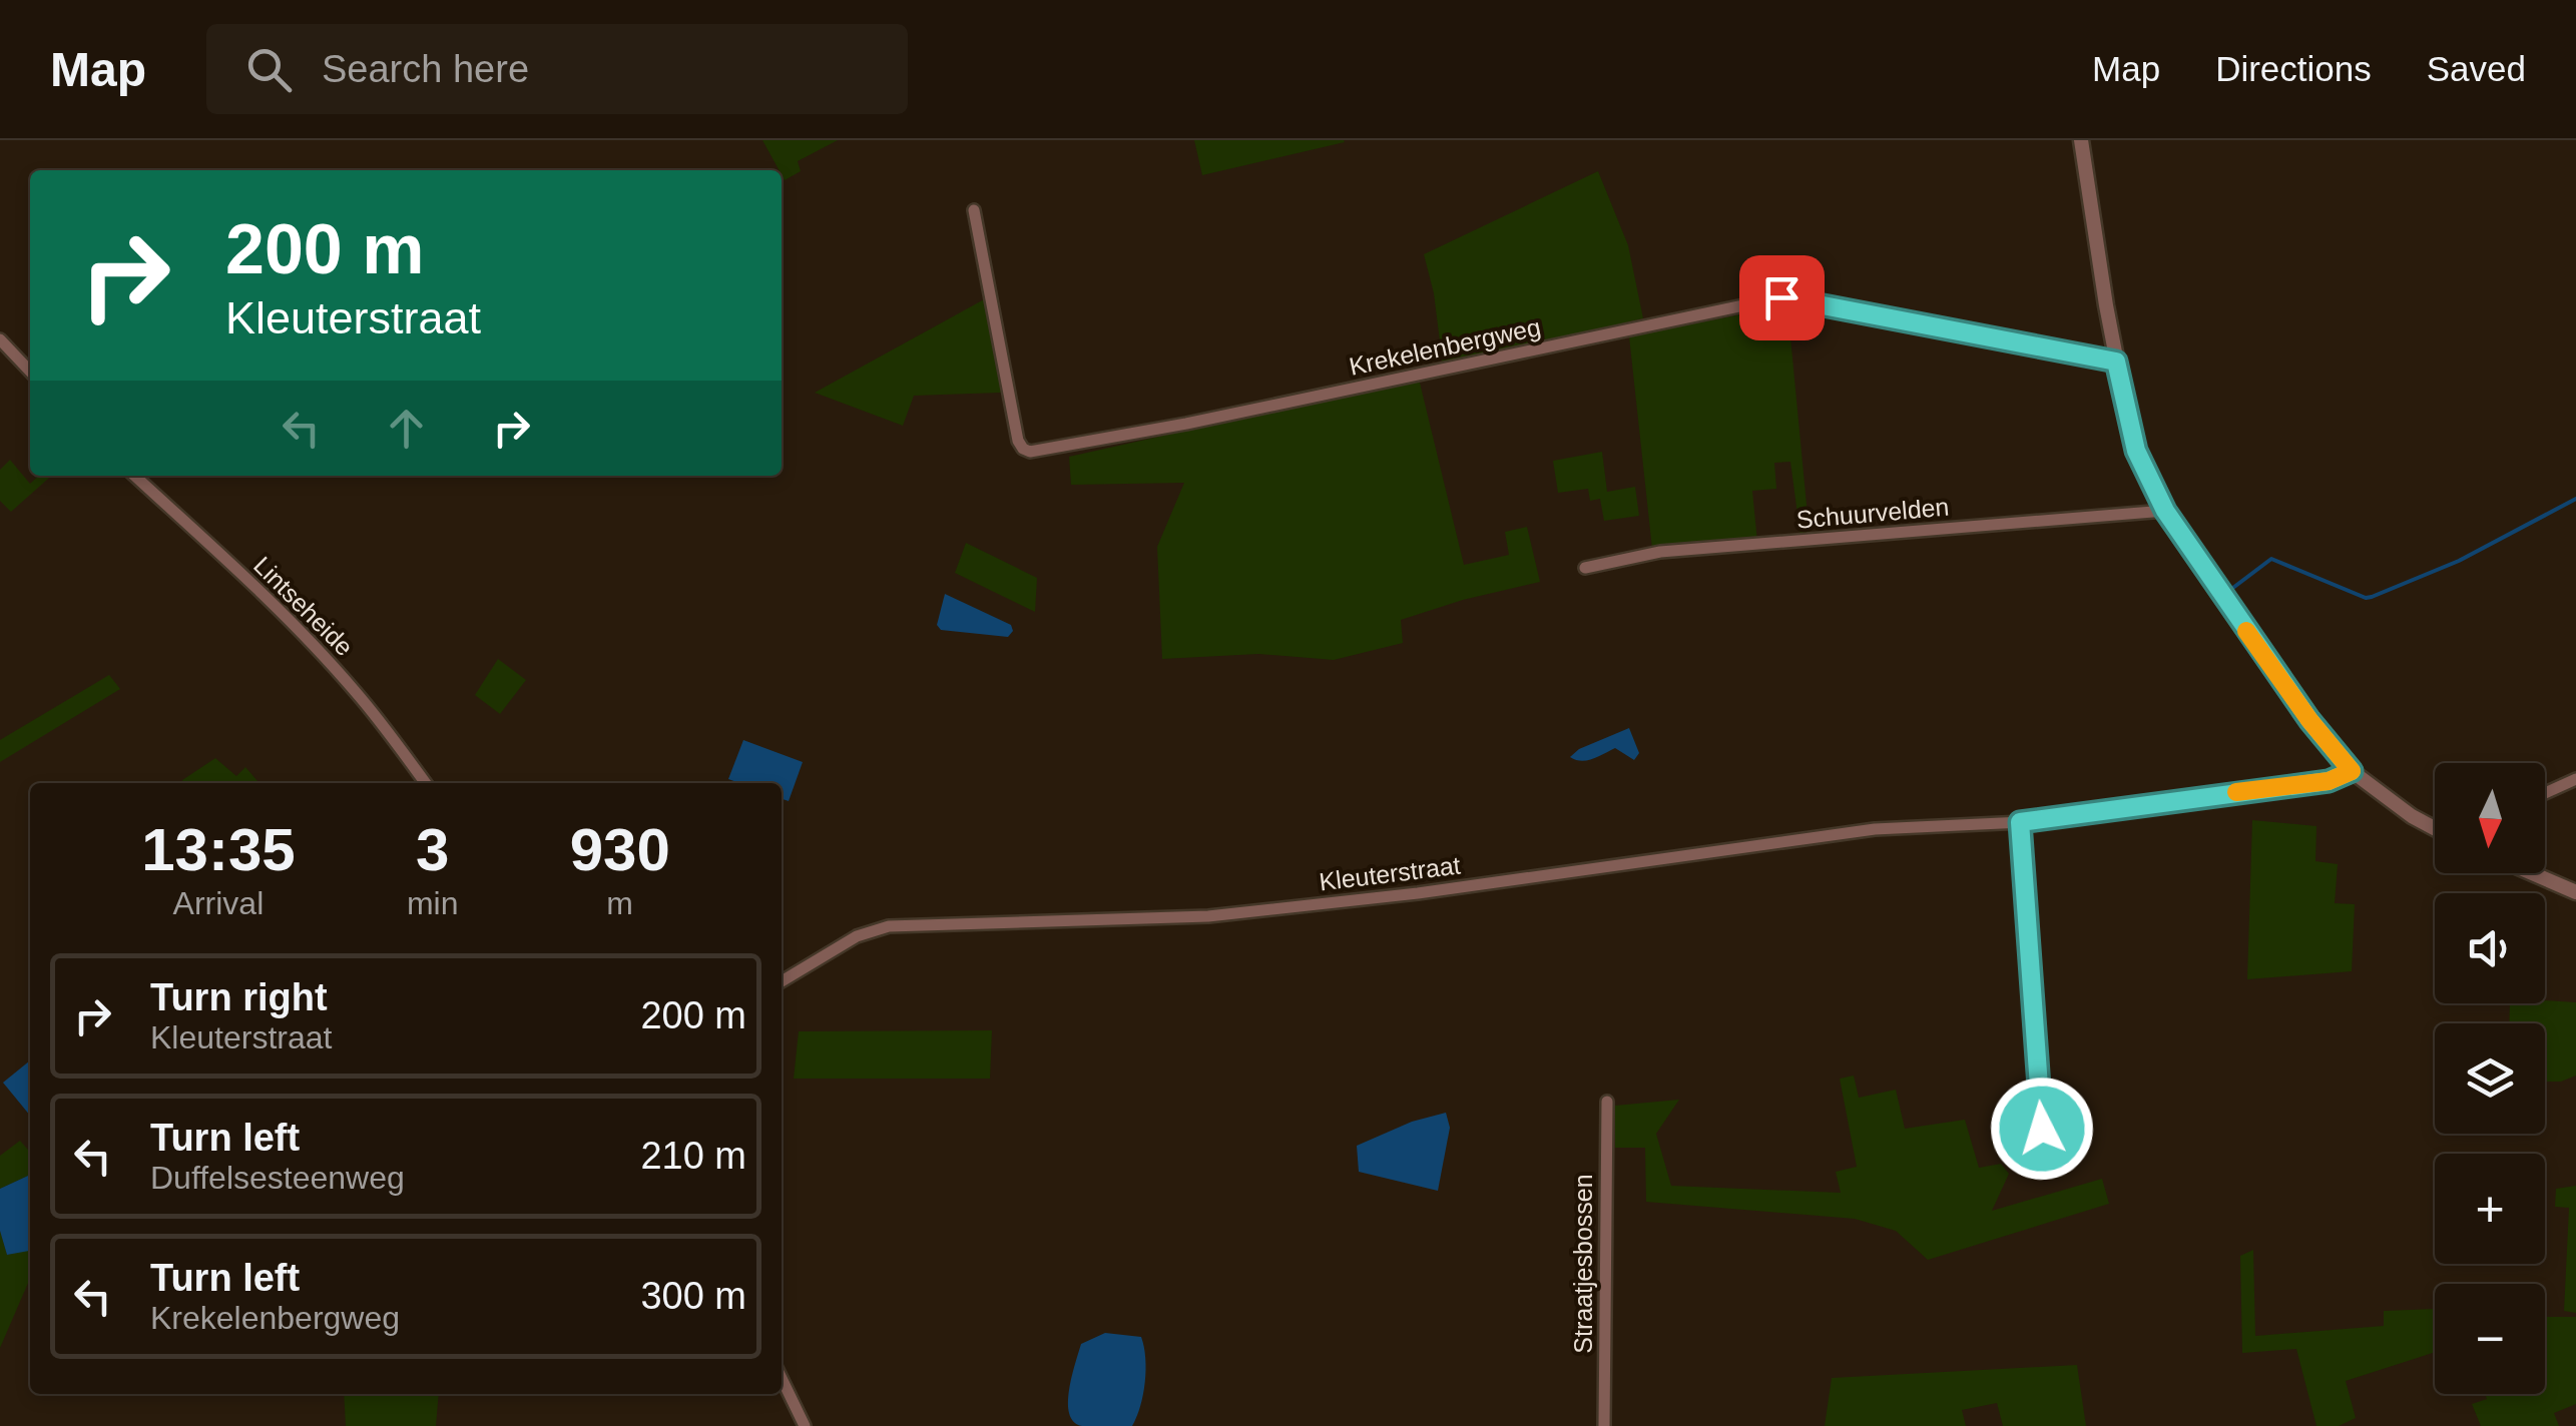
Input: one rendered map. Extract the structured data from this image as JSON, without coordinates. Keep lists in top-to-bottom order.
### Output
{
  "streets": {
    "street": [
      "Krekelenbergweg",
      "Schuurvelden",
      "Lintseheide",
      "Kleuterstraat",
      "Straatjesbossen"
    ]
  },
  "north": "bottom",
  "page": {
    "header": "Map",
    "search": "Search here",
    "nav": ["Map", "Directions", "Saved"],
    "turn": ["200 m", "Kleuterstraat"],
    "map_buttons": ["+", "−"],
    "eta": [
      "13:35",
      "Arrival",
      "3",
      "min",
      "930",
      "m"
    ],
    "list": [
      {
        "name": "Turn right",
        "note": "Kleuterstraat",
        "value": "200 m"
      },
      {
        "name": "Turn left",
        "note": "Duffelsesteenweg",
        "value": "210 m"
      },
      {
        "name": "Turn left",
        "note": "Krekelenbergweg",
        "value": "300 m"
      }
    ]
  }
}
